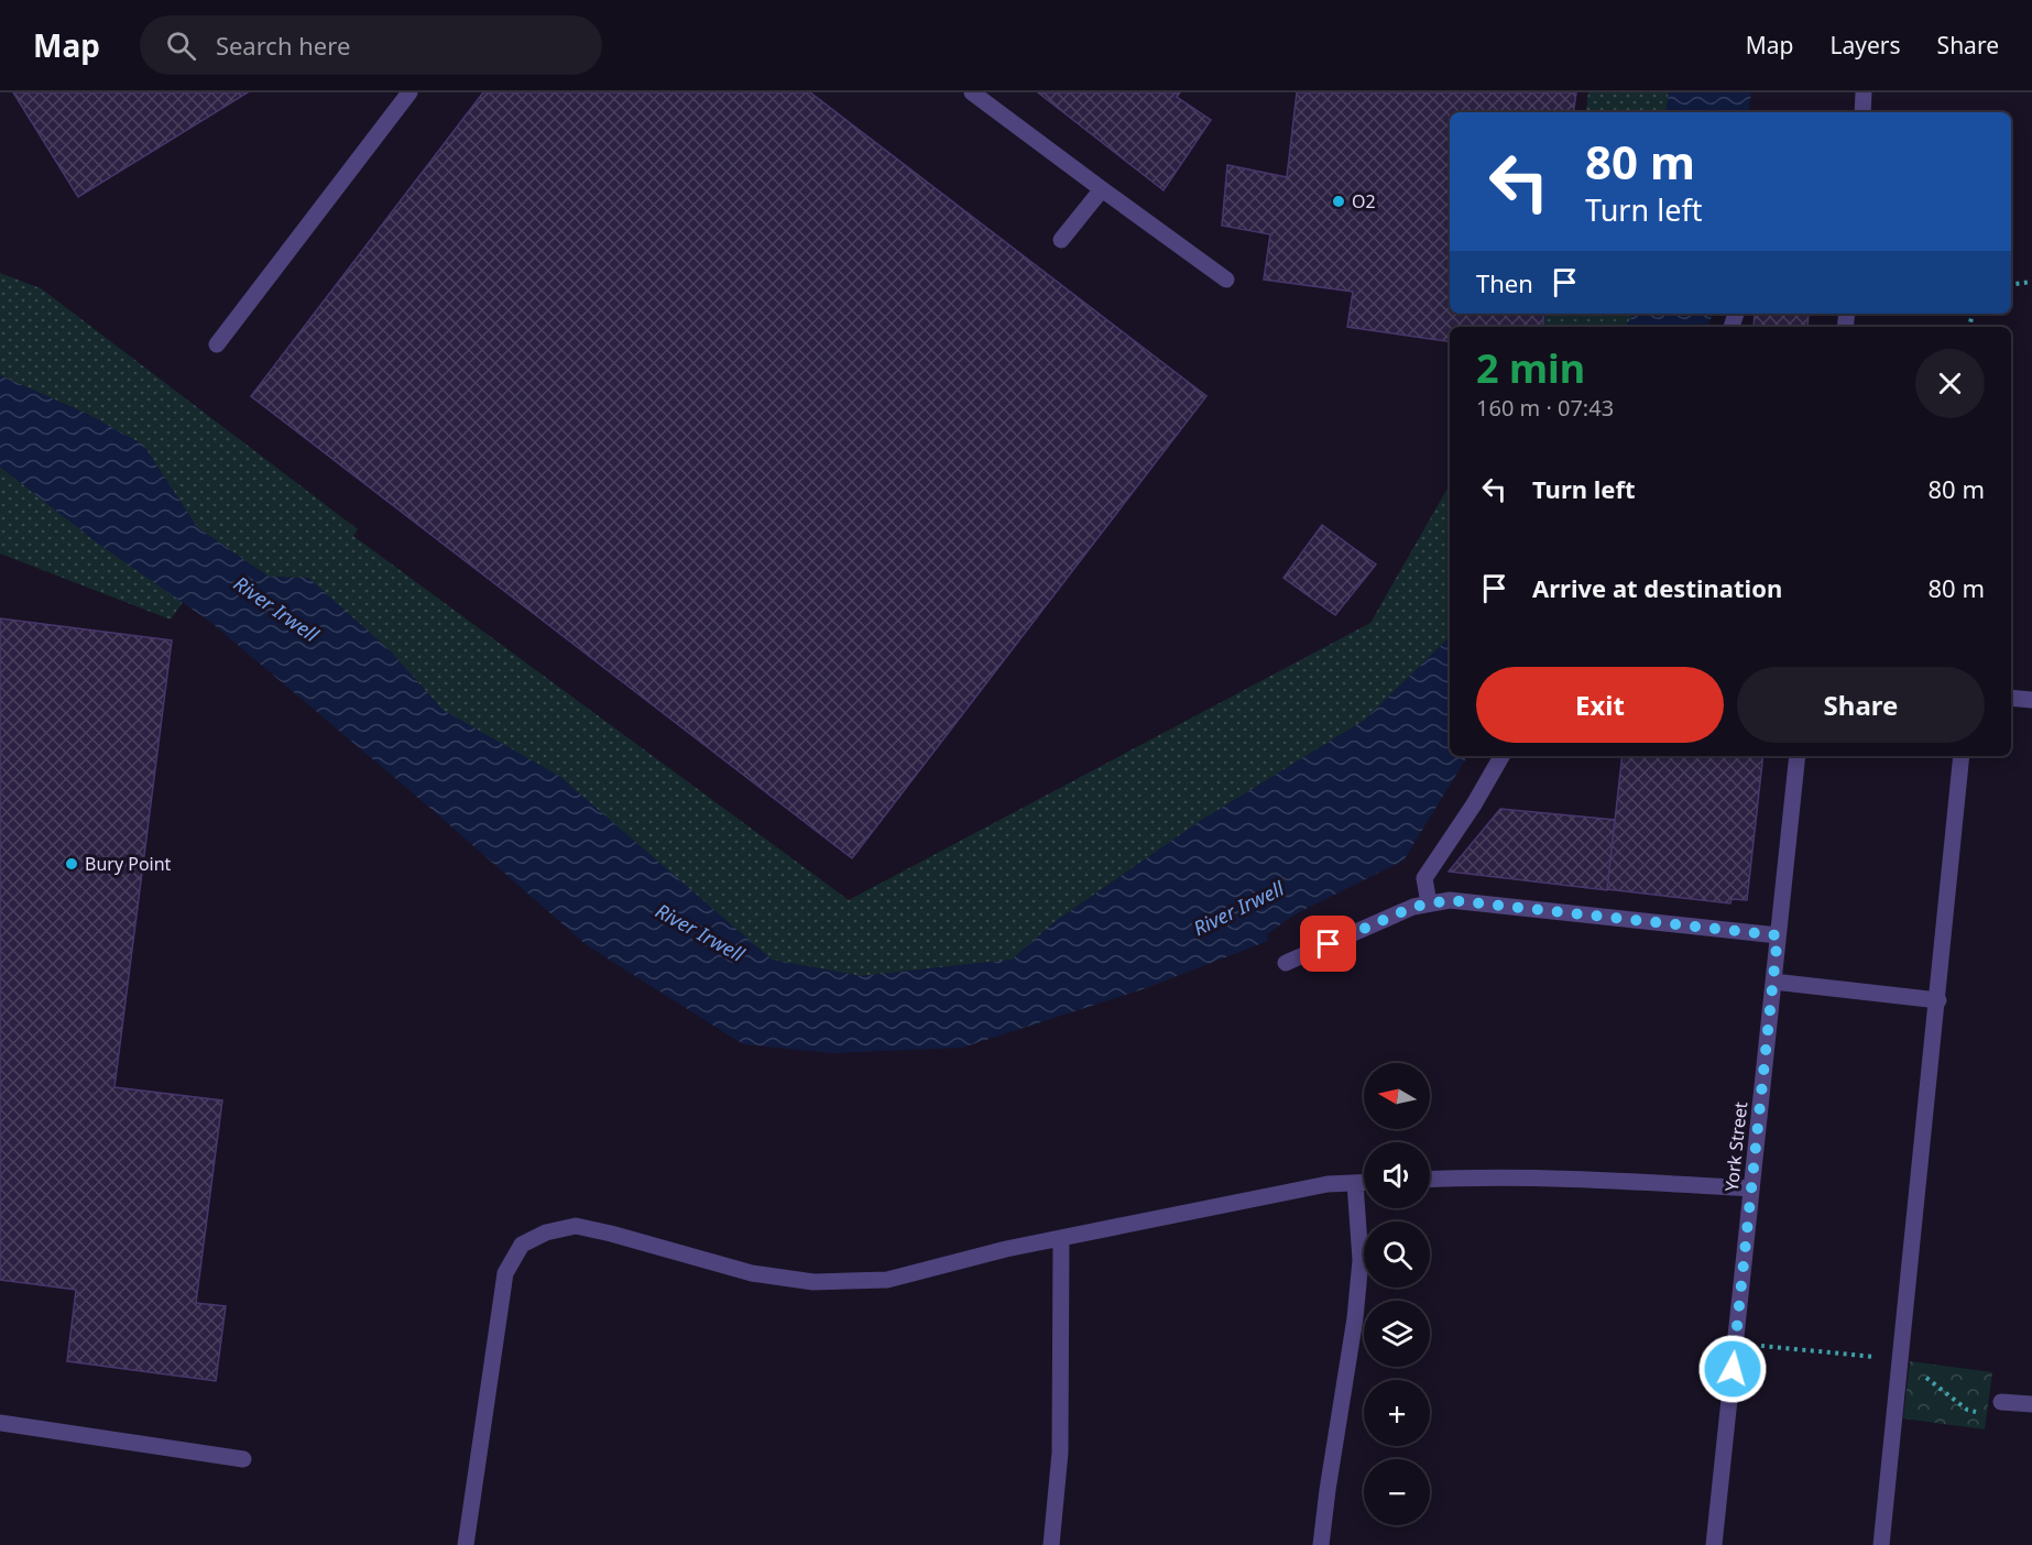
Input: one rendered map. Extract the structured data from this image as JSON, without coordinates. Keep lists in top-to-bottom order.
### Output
{
  "streets": {
    "street": ["York Street"]
  },
  "water": ["River Irwell"],
  "places": ["O2", "Bury Point"],
  "north": "left",
  "page": {
    "header": "Map",
    "search": "Search here",
    "nav": ["Map", "Layers", "Share"],
    "turn": ["80 m", "Turn left"],
    "then": "Then",
    "heading": ["2 min", "160 m · 07:43"],
    "list": [
      {
        "name": "Turn left",
        "value": "80 m"
      },
      {
        "name": "Arrive at destination",
        "value": "80 m"
      }
    ],
    "buttons": ["Exit", "Share"],
    "map_buttons": ["+", "−"]
  }
}
